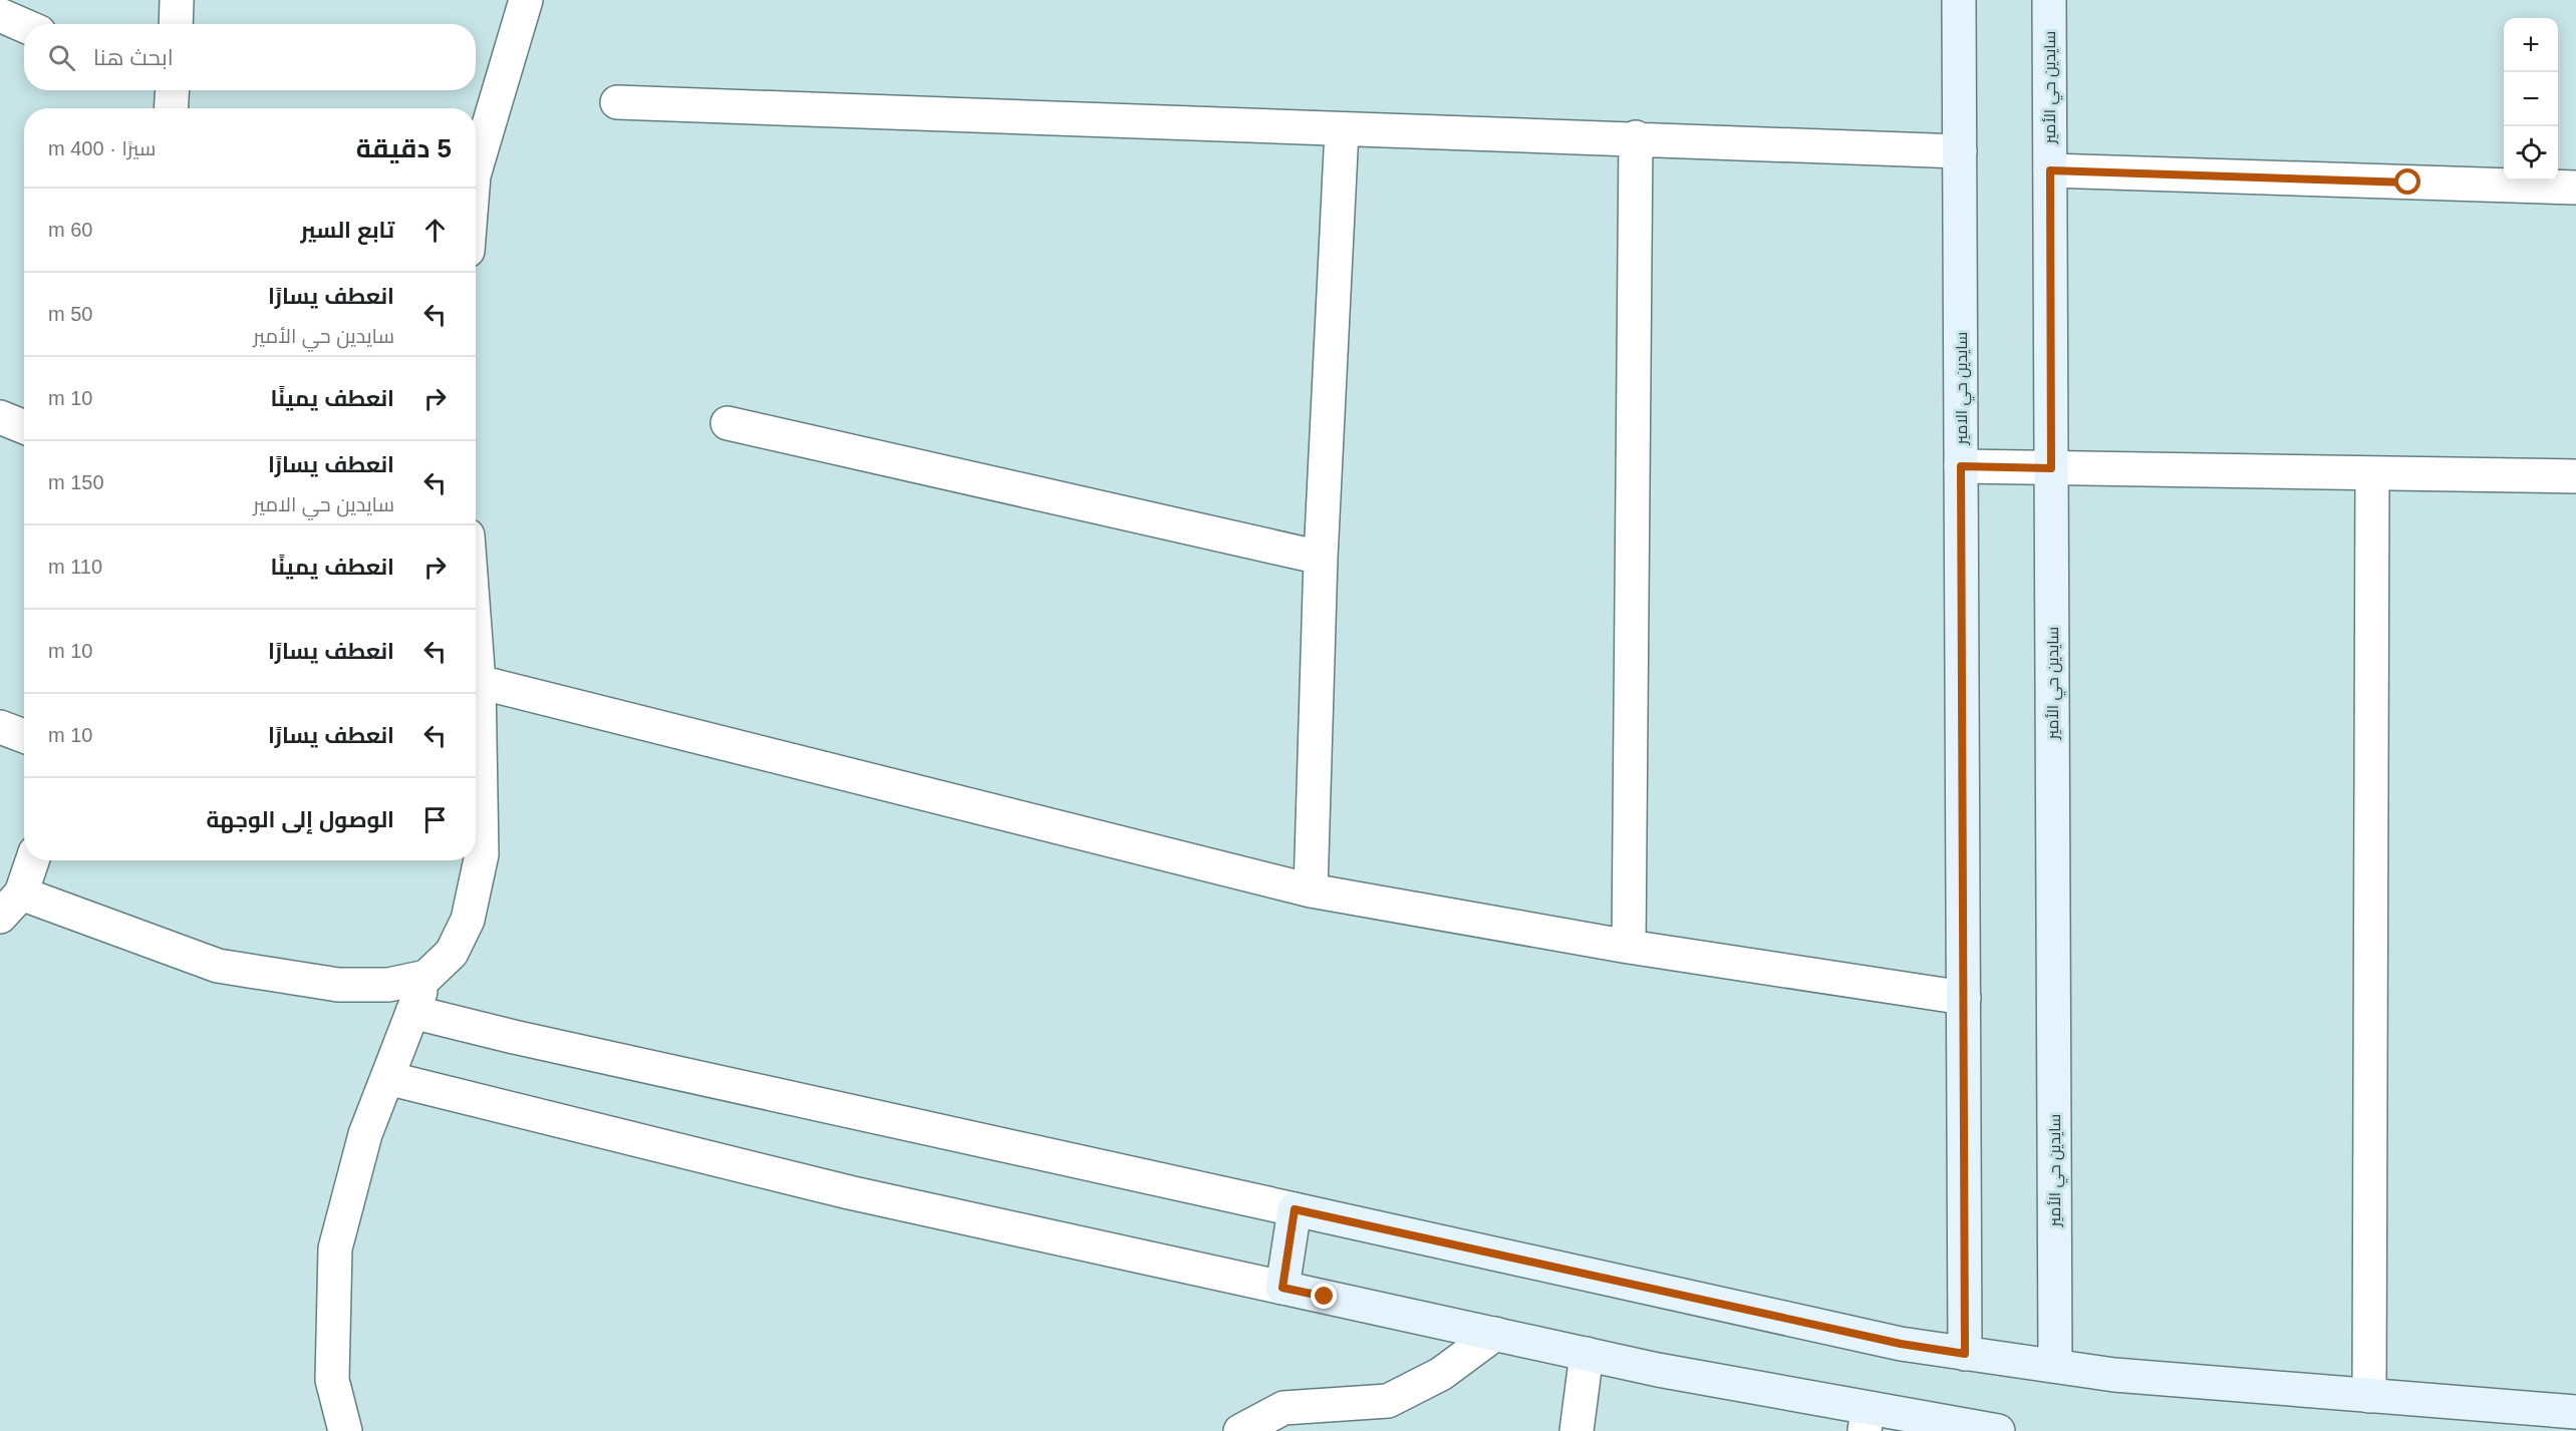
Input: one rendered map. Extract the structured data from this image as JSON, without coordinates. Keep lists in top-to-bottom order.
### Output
{
  "streets": {
    "main road": ["سايدين حي الأمير", "سايدين حي الامير"]
  },
  "page": {
    "map_buttons": ["+", "−"],
    "search": "ابحث هنا",
    "heading": ["5 دقيقة", "سيرًا · 400 m"],
    "list": [
      ["تابع السير", "60 m"],
      ["انعطف يسارًا", "سايدين حي الأمير", "50 m"],
      ["انعطف يمينًا", "10 m"],
      ["انعطف يسارًا", "سايدين حي الامير", "150 m"],
      ["انعطف يمينًا", "110 m"],
      ["انعطف يسارًا", "10 m"],
      ["انعطف يسارًا", "10 m"],
      "الوصول إلى الوجهة"
    ]
  }
}
